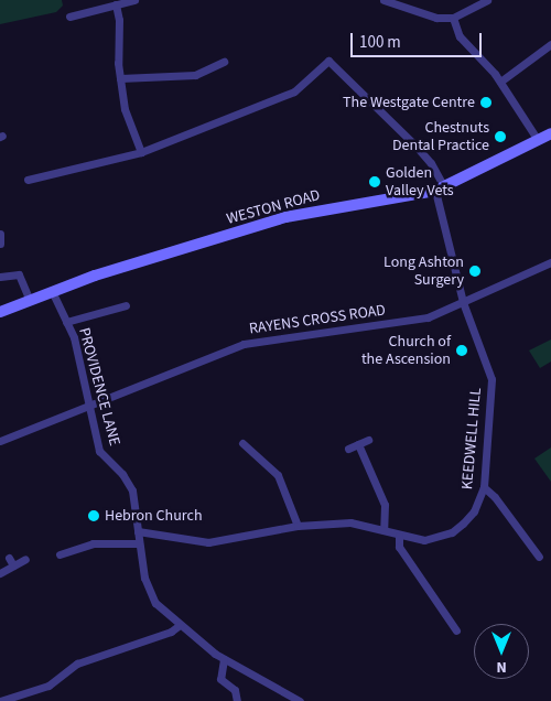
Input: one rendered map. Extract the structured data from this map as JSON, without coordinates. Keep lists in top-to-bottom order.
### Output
{
  "streets": {
    "street": [
      "WESTON ROAD",
      "RAYENS CROSS ROAD",
      "PROVIDENCE LANE",
      "KEEDWELL HILL"
    ]
  },
  "crossings": [
    ["WESTON ROAD", "PROVIDENCE LANE"],
    ["WESTON ROAD", "KEEDWELL HILL"],
    ["RAYENS CROSS ROAD", "PROVIDENCE LANE"],
    ["RAYENS CROSS ROAD", "KEEDWELL HILL"],
    ["PROVIDENCE LANE", "KEEDWELL HILL"]
  ],
  "places": [
    "The Westgate Centre",
    "Chestnuts Dental Practice",
    "Golden Valley Vets",
    "Long Ashton Surgery",
    "Church of the Ascension",
    "Hebron Church"
  ],
  "scale_bar": "100 m",
  "north": "bottom"
}
